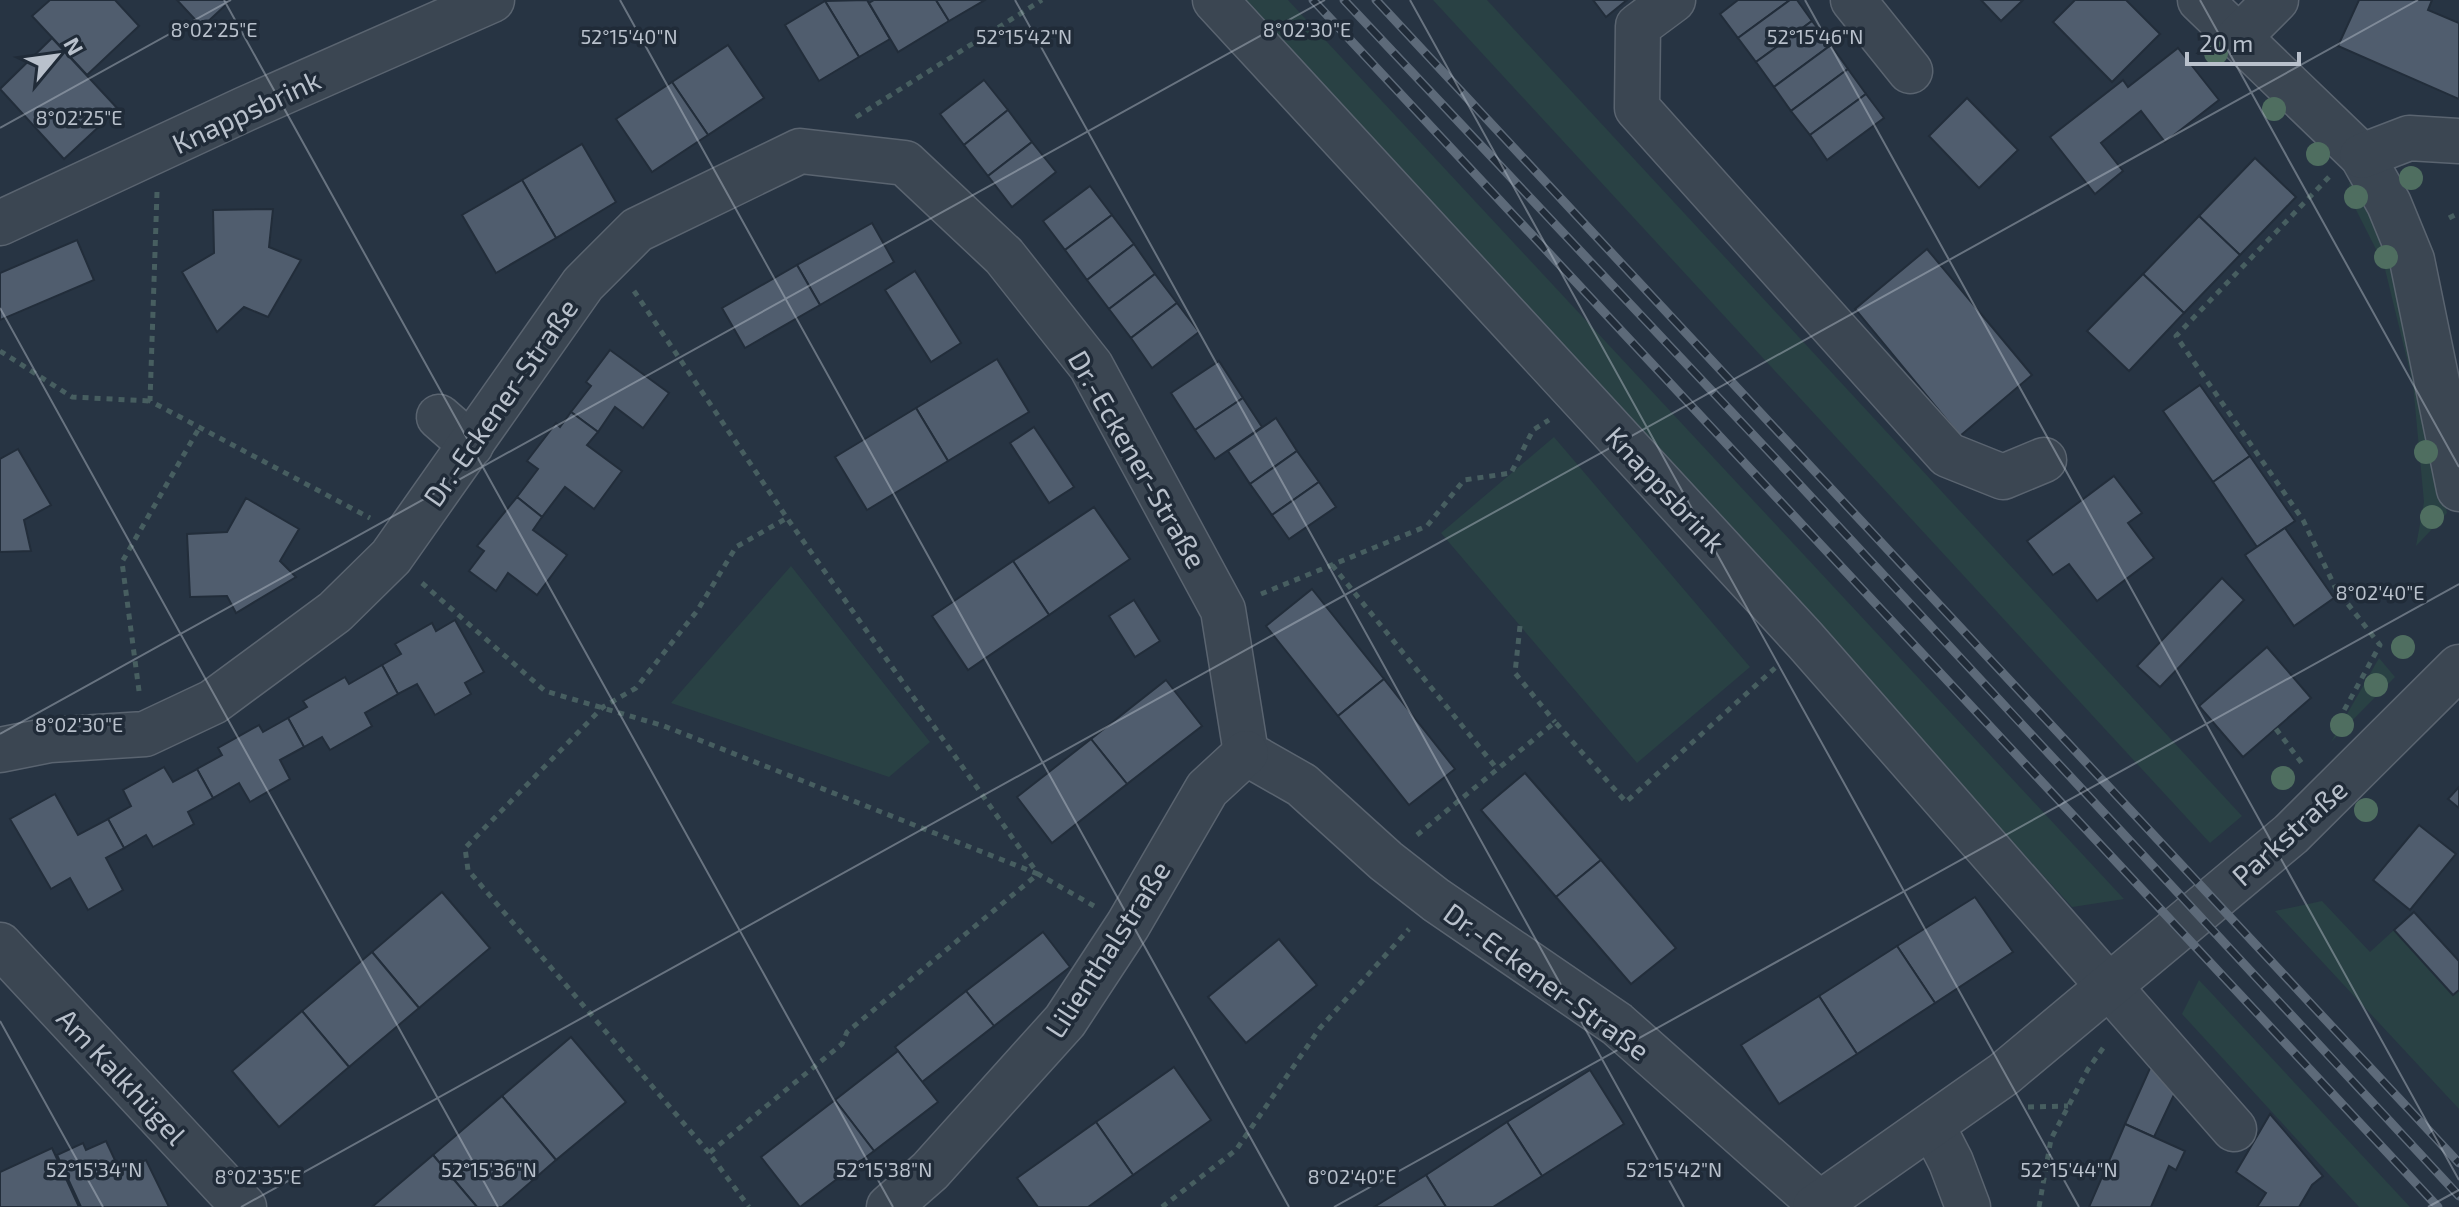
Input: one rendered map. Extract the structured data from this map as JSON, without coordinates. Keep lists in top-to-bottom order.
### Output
{
  "streets": {
    "street": [
      "Knappsbrink",
      "Dr.-Eckener-Straße",
      "Parkstraße",
      "Lilienthalstraße",
      "Am Kalkhügel"
    ]
  },
  "crossings": [
    ["Knappsbrink", "Parkstraße"],
    ["Dr.-Eckener-Straße", "Parkstraße"],
    ["Dr.-Eckener-Straße", "Lilienthalstraße"]
  ],
  "scale_bar": "20 m",
  "north": "top right",
  "coordinates": [
    "8°02'25\"E",
    "8°02'30\"E",
    "52°15'40\"N",
    "52°15'42\"N",
    "52°15'46\"N",
    "8°02'40\"E",
    "52°15'34\"N",
    "52°15'36\"N",
    "52°15'38\"N",
    "52°15'44\"N",
    "8°02'35\"E"
  ]
}
